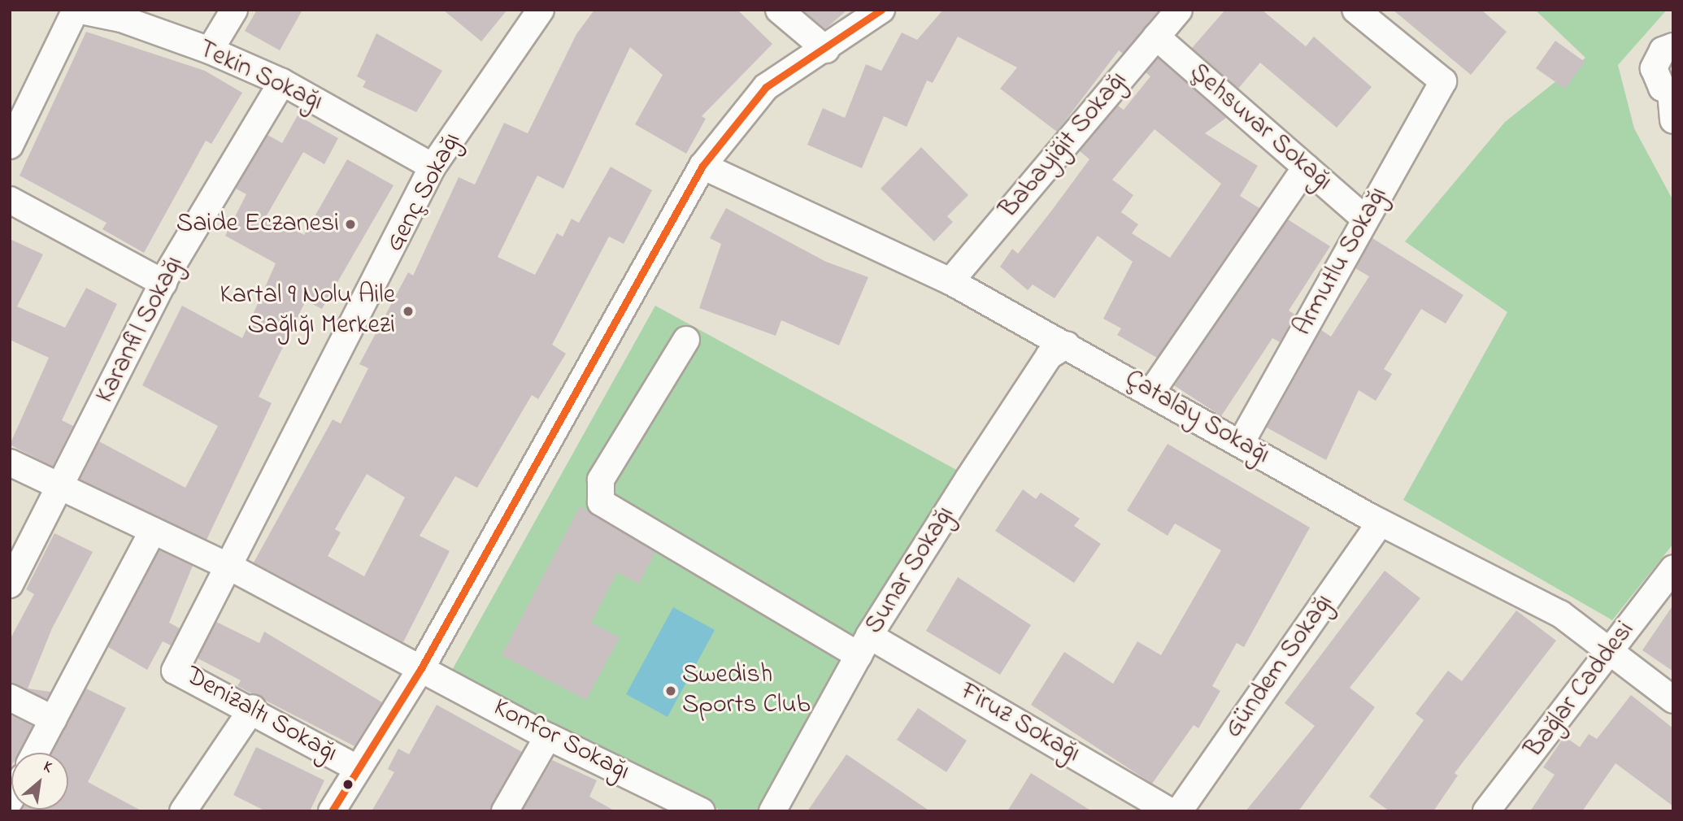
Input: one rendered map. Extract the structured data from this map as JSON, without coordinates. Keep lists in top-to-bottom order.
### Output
{
  "streets": {
    "street": [
      "Tekin Sokağı",
      "Şehsuvar Sokağı",
      "Babayiğit Sokağı",
      "Genç Sokağı",
      "Armutlu Sokağı",
      "Karanfil Sokağı",
      "Çatalay Sokağı",
      "Sunar Sokağı",
      "Gündem Sokağı",
      "Bağlar Caddesi",
      "Denizaltı Sokağı",
      "Firuz Sokağı",
      "Konfor Sokağı"
    ]
  },
  "crossings": [
    ["Tekin Sokağı", "Genç Sokağı"],
    ["Tekin Sokağı", "Karanfil Sokağı"],
    ["Şehsuvar Sokağı", "Babayiğit Sokağı"],
    ["Şehsuvar Sokağı", "Armutlu Sokağı"],
    ["Babayiğit Sokağı", "Çatalay Sokağı"],
    ["Genç Sokağı", "Denizaltı Sokağı"],
    ["Genç Sokağı", "Konfor Sokağı"],
    ["Armutlu Sokağı", "Çatalay Sokağı"],
    ["Karanfil Sokağı", "Konfor Sokağı"],
    ["Çatalay Sokağı", "Sunar Sokağı"],
    ["Çatalay Sokağı", "Gündem Sokağı"],
    ["Çatalay Sokağı", "Bağlar Caddesi"],
    ["Sunar Sokağı", "Firuz Sokağı"],
    ["Denizaltı Sokağı", "Konfor Sokağı"]
  ],
  "places": ["Saide Eczanesi", "Kartal 9 Nolu Aile Sağlığı Merkezi", "Swedish Sports Club"],
  "north": "top right"
}
